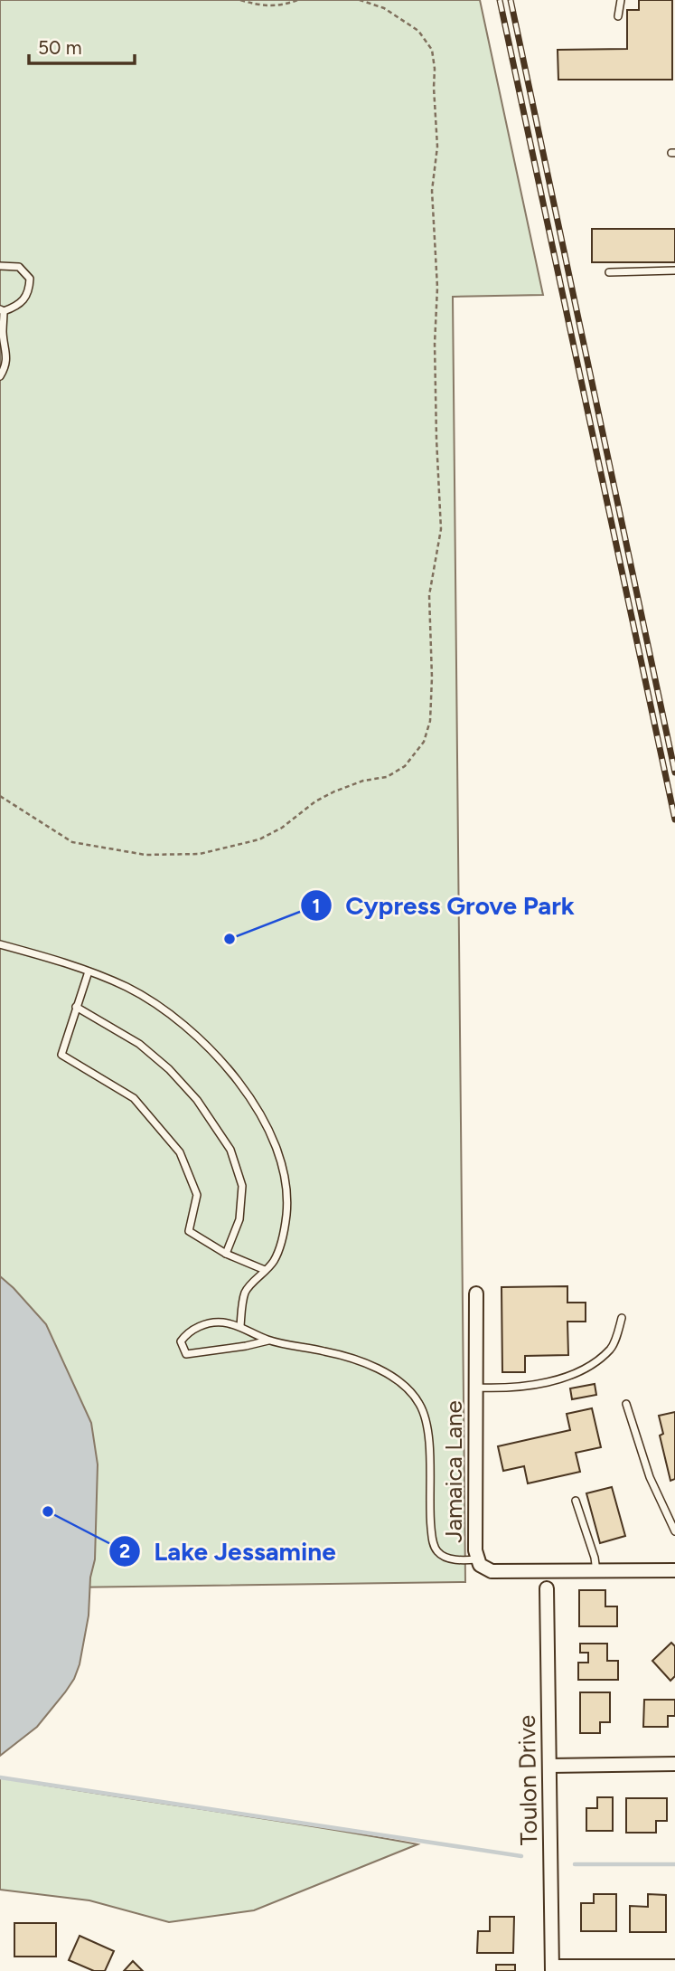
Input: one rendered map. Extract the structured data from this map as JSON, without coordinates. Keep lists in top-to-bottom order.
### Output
{
  "streets": {
    "street": ["Jamaica Lane", "Toulon Drive"]
  },
  "places": ["Cypress Grove Park", "Lake Jessamine"],
  "scale_bar": "50 m"
}
